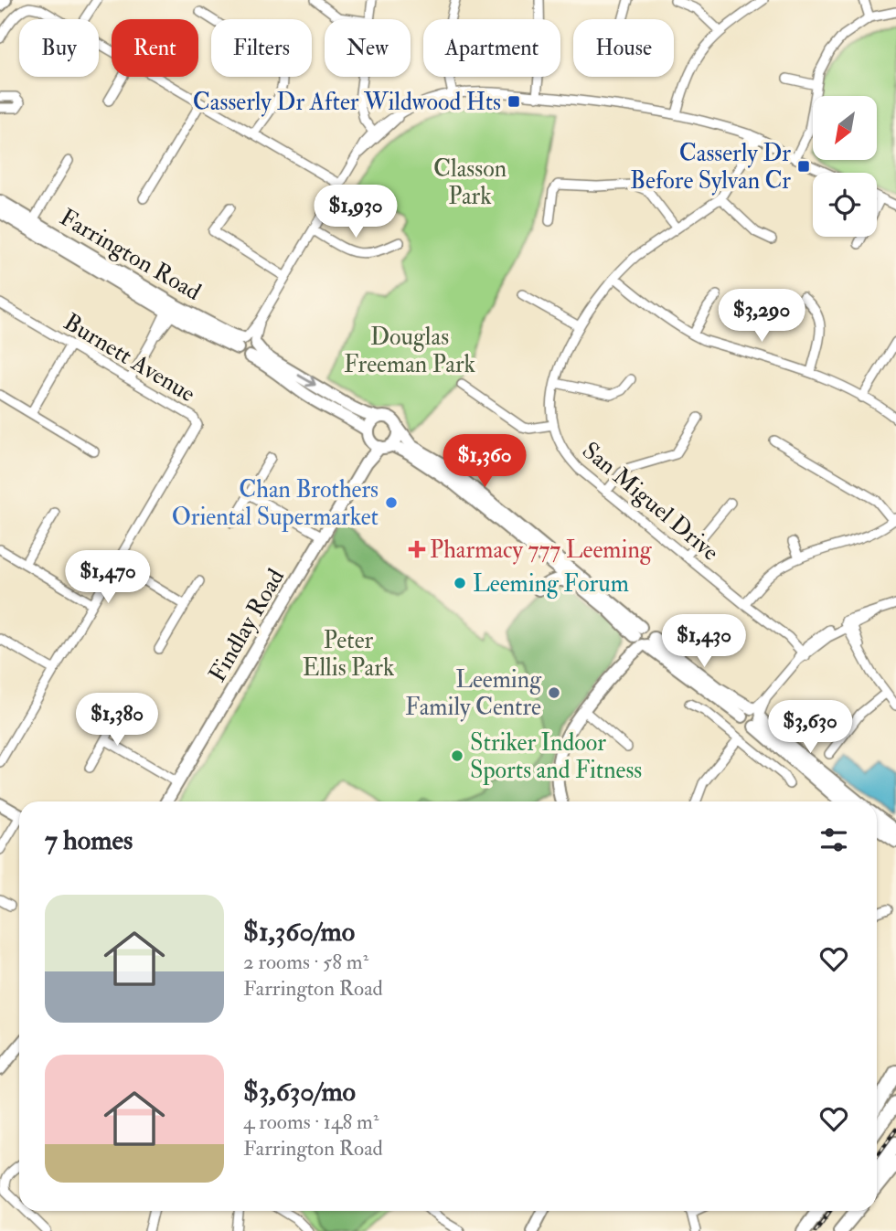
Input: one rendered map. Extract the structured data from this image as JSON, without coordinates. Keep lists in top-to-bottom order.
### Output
{
  "streets": {
    "main road": ["Farrington Road", "Findlay Road"],
    "street": ["Burnett Avenue", "San Miguel Drive"]
  },
  "crossings": [
    ["Farrington Road", "Findlay Road"]
  ],
  "parks": ["Classon Park", "Douglas Freeman Park", "Peter Ellis Park"],
  "places": {
    "transit": ["Casserly Dr After Wildwood Hts", "Casserly Dr Before Sylvan Cr"],
    "other": [
      "Chan Brothers Oriental Supermarket",
      "Leeming Forum",
      "Leeming Family Centre",
      "Striker Indoor Sports and Fitness"
    ],
    "health": ["Pharmacy 777 Leeming"]
  },
  "north": "bottom left",
  "page": {
    "chip": [
      "Buy",
      "Rent",
      "Filters",
      "New",
      "Apartment",
      "House"
    ],
    "price": [
      "$1,930",
      "$3,290",
      "$1,360",
      "$1,470",
      "$1,430",
      "$1,380",
      "$3,630"
    ],
    "heading": "7 homes",
    "list": [
      {
        "name": "$1,360/mo",
        "note": "2 rooms · 58 m² · Farrington Road"
      },
      {
        "name": "$3,630/mo",
        "note": "4 rooms · 148 m² · Farrington Road"
      }
    ]
  }
}
